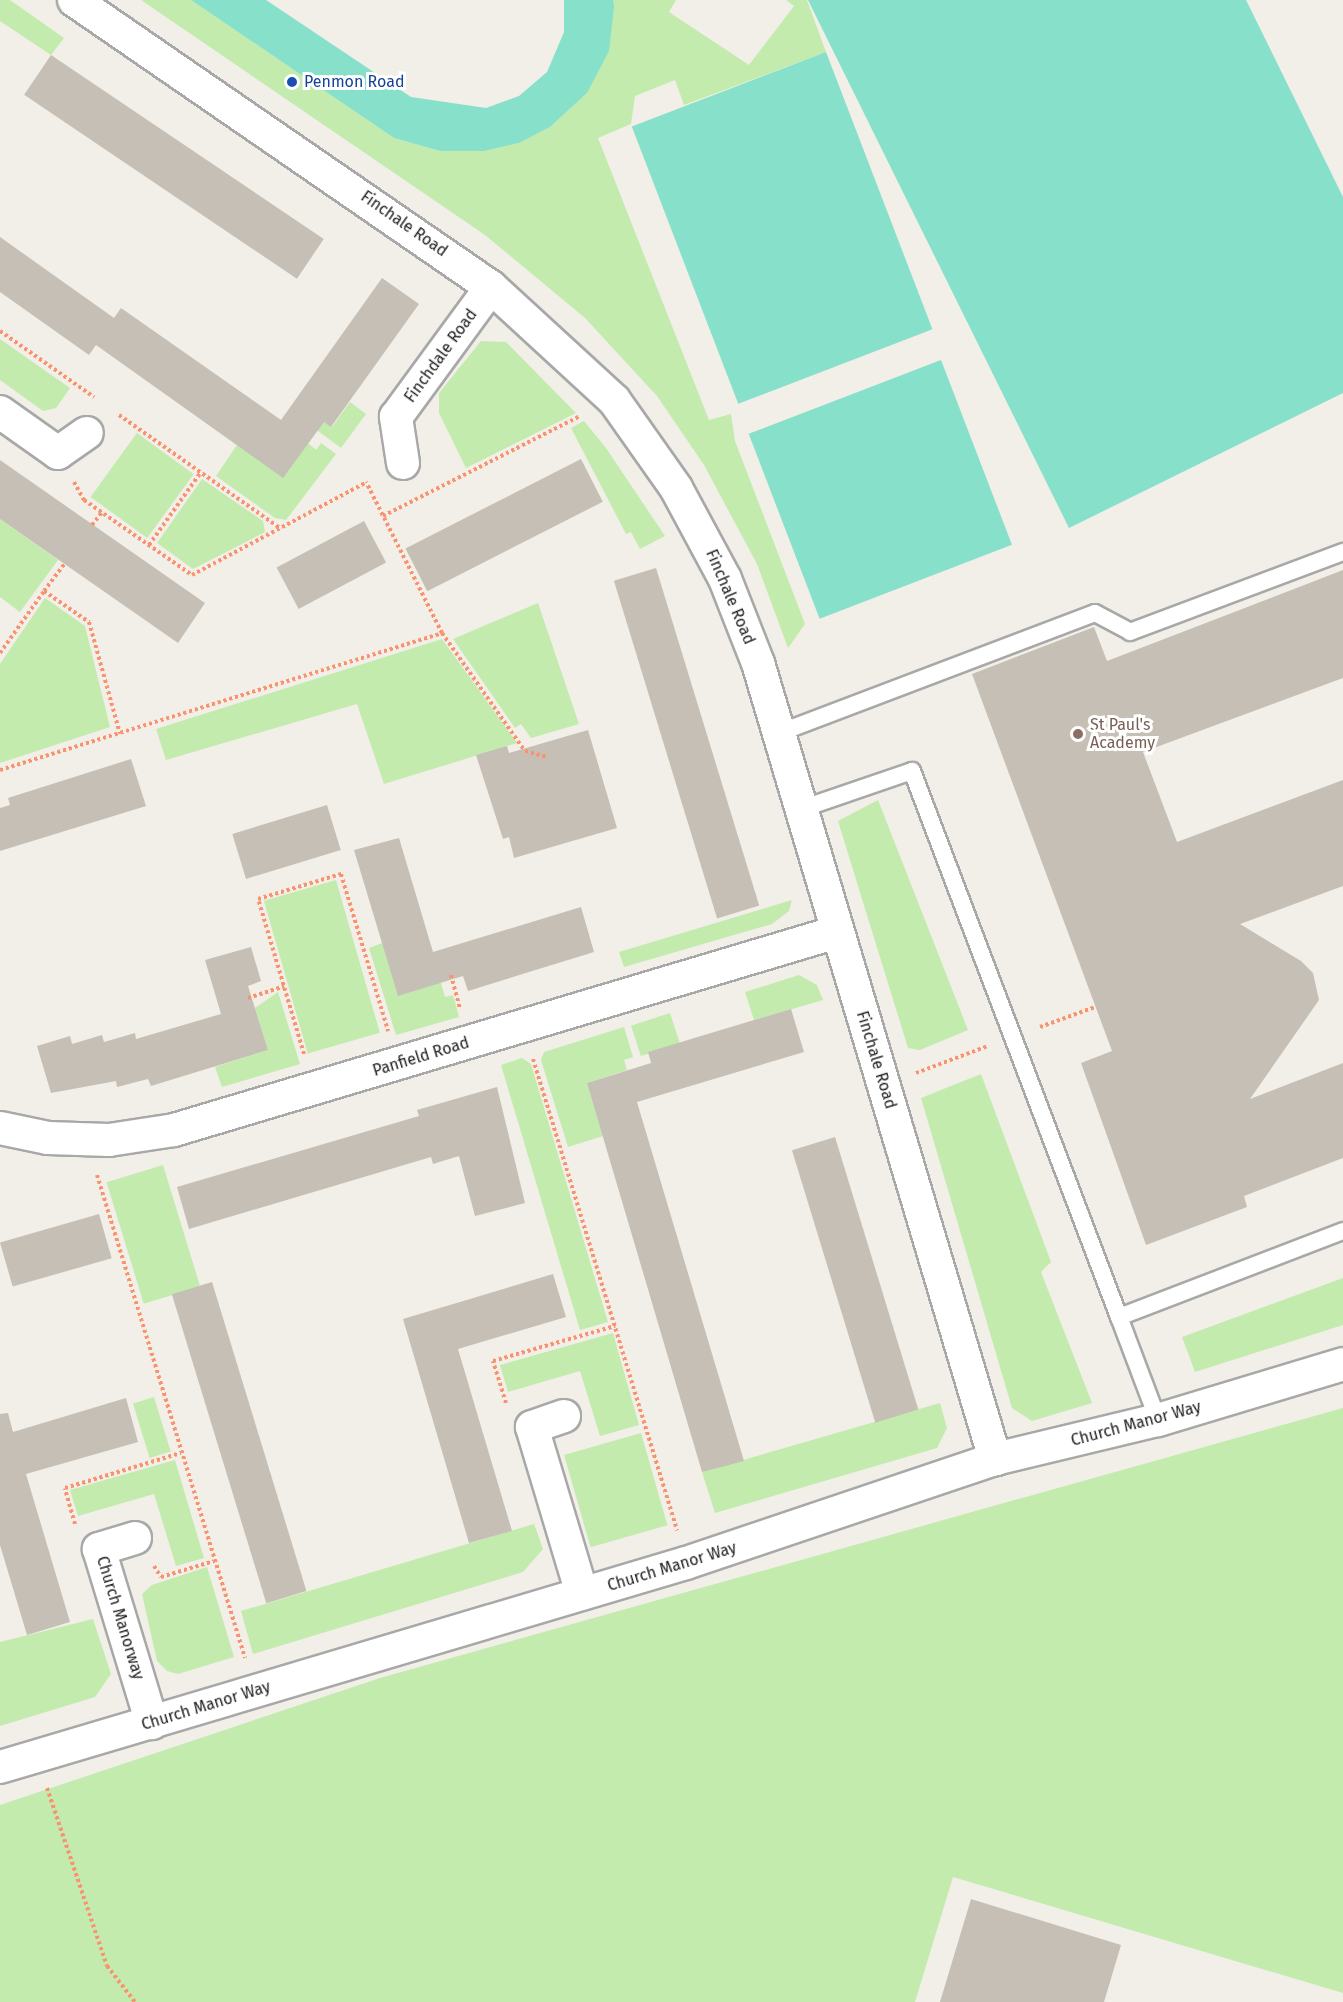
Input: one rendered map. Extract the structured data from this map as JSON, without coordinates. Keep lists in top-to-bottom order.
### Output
{
  "streets": {
    "street": [
      "Finchale Road",
      "Finchdale Road",
      "Panfield Road",
      "Church Manor Way",
      "Church Manorway"
    ]
  },
  "crossings": [
    ["Finchale Road", "Finchdale Road"],
    ["Finchale Road", "Panfield Road"],
    ["Finchale Road", "Church Manor Way"],
    ["Church Manor Way", "Church Manorway"]
  ],
  "places": ["Penmon Road", "St Paul's Academy"]
}
